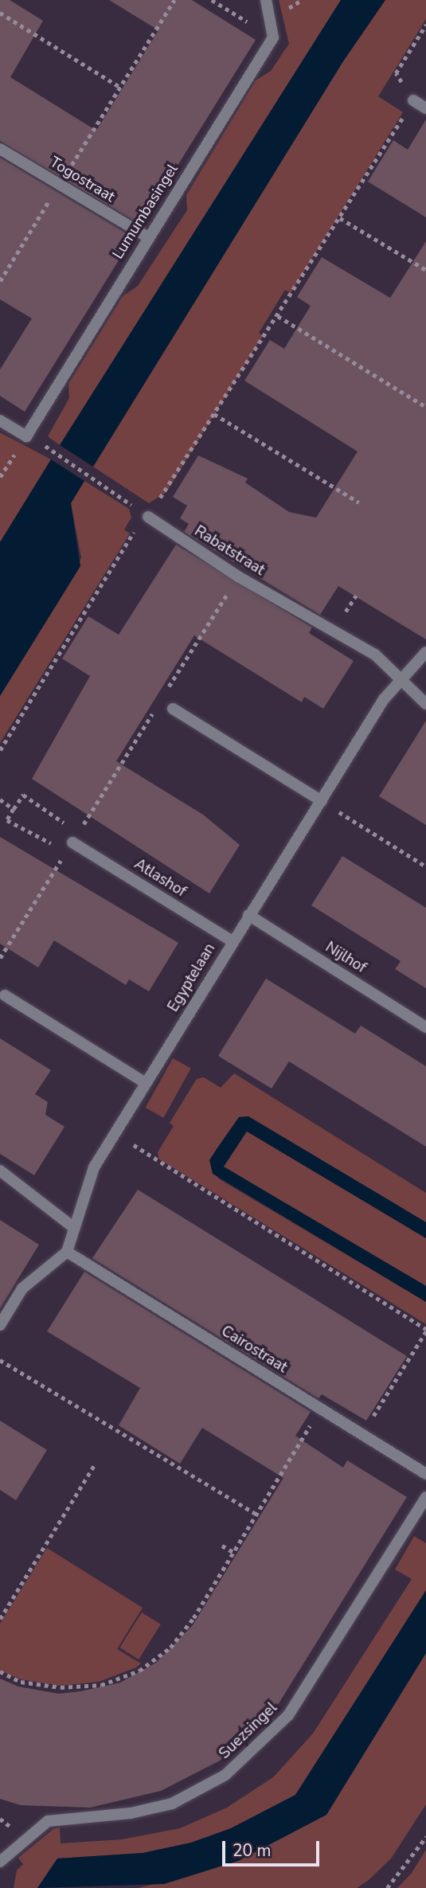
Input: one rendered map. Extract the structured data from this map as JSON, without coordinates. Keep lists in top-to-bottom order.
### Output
{
  "streets": {
    "street": [
      "Togostraat",
      "Lumumbasingel",
      "Rabatstraat",
      "Atlashof",
      "Nijlhof",
      "Egyptelaan",
      "Cairostraat",
      "Suezsingel"
    ]
  },
  "crossings": [
    ["Togostraat", "Lumumbasingel"],
    ["Rabatstraat", "Egyptelaan"],
    ["Atlashof", "Egyptelaan"],
    ["Nijlhof", "Egyptelaan"],
    ["Egyptelaan", "Cairostraat"]
  ],
  "scale_bar": "20 m"
}
